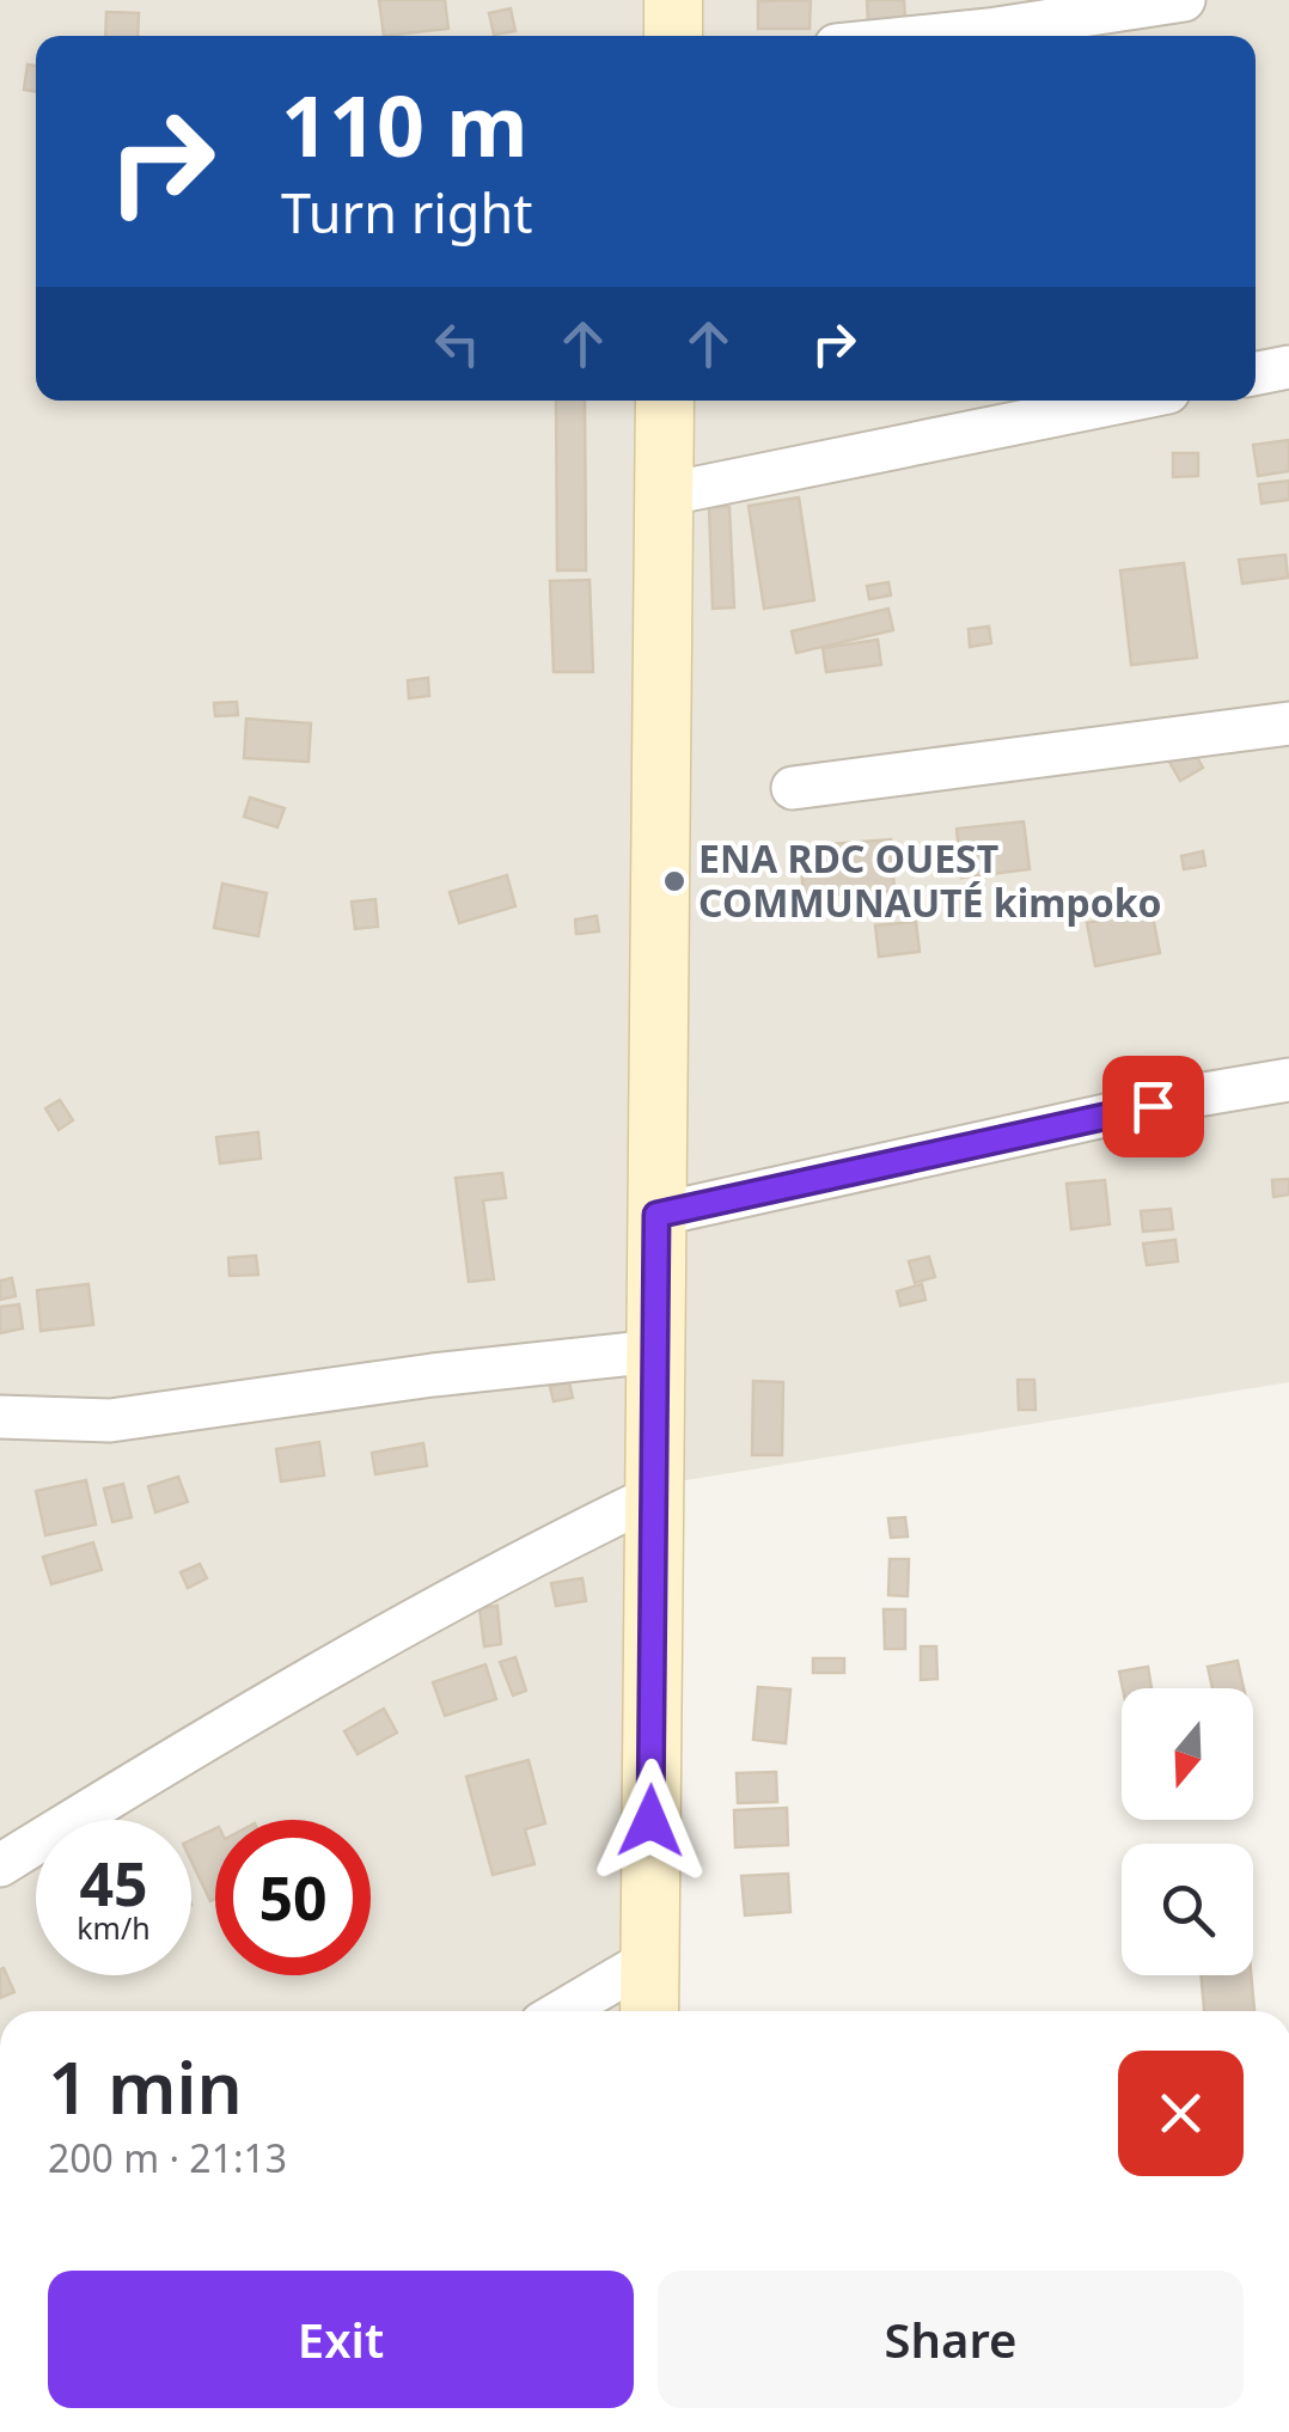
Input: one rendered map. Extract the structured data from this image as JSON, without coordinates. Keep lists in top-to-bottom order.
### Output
{
  "places": ["ENA RDC OUEST COMMUNAUTÉ kimpoko"],
  "north": "bottom",
  "page": {
    "turn": ["110 m", "Turn right"],
    "speed": "45 km/h",
    "limit": "50",
    "heading": ["1 min", "200 m · 21:13"],
    "buttons": ["Exit", "Share"]
  }
}
